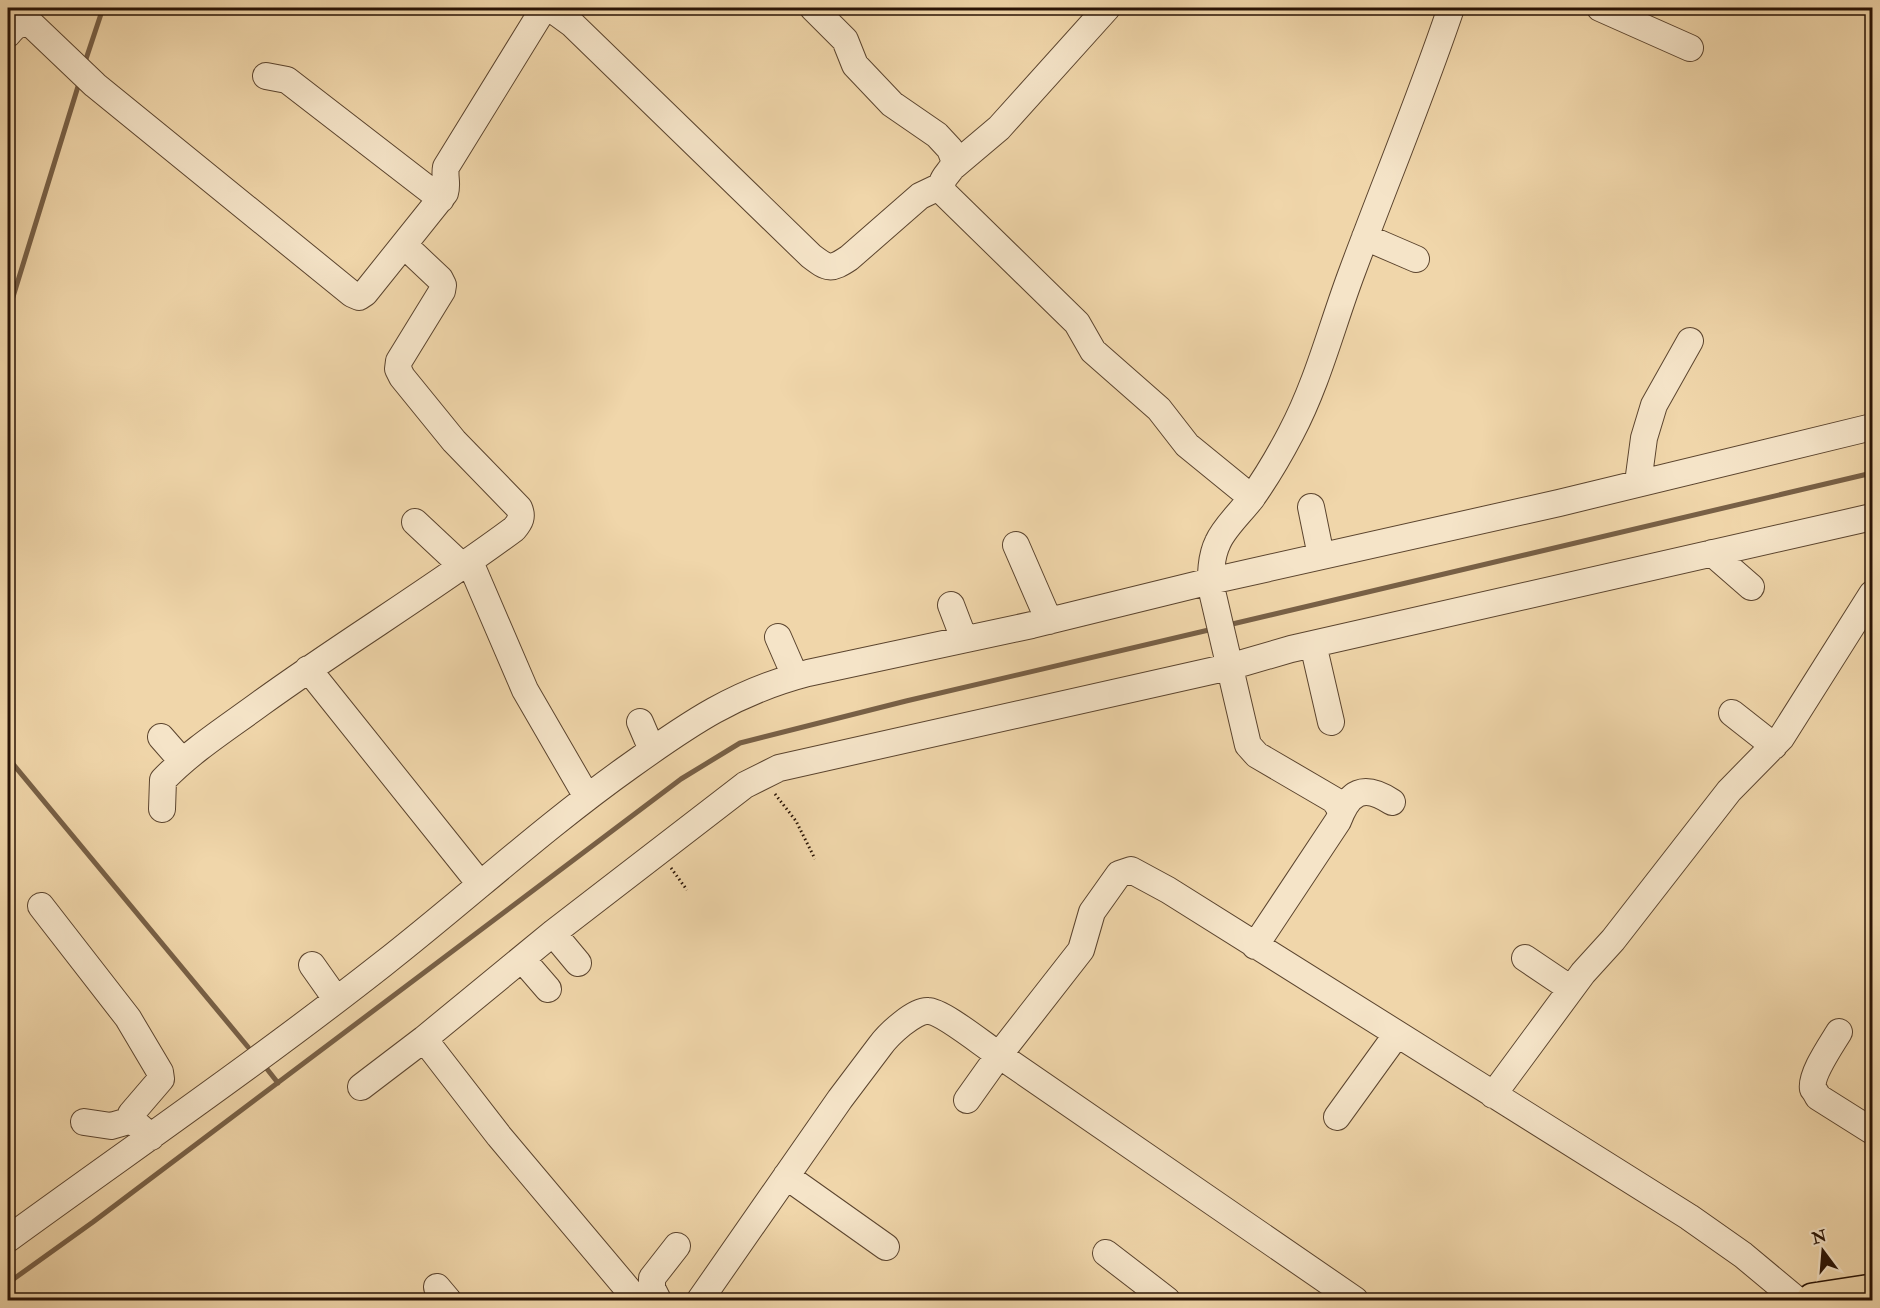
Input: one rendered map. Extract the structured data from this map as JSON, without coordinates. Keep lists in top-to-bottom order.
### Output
{
  "north": "top"
}
